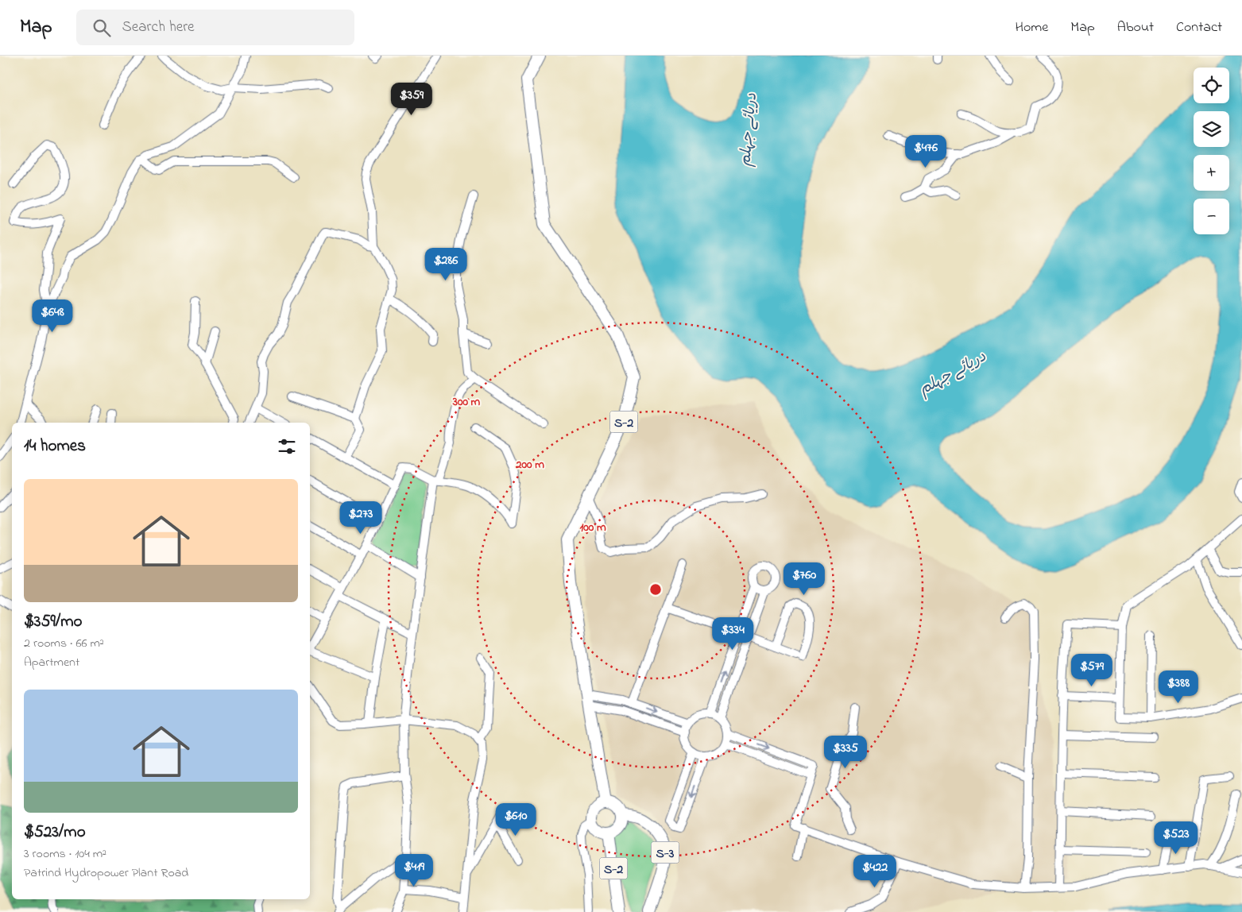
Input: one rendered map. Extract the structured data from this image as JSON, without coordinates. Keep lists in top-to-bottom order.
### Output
{
  "streets": {
    "highway": ["S-2", "S-3"]
  },
  "crossings": [
    ["S-2", "S-3"]
  ],
  "water": ["دریائے جہلم"],
  "page": {
    "header": "Map",
    "search": "Search here",
    "nav": [
      "Home",
      "Map",
      "About",
      "Contact"
    ],
    "map_buttons": ["+", "−"],
    "price": [
      "$359",
      "$476",
      "$286",
      "$648",
      "$273",
      "$760",
      "$334",
      "$579",
      "$388",
      "$335",
      "$610",
      "$523",
      "$419",
      "$422"
    ],
    "heading": "14 homes",
    "list": [
      {
        "name": "$359/mo",
        "note": "2 rooms · 66 m² · Apartment"
      },
      {
        "name": "$523/mo",
        "note": "3 rooms · 104 m² · Patrind Hydropower Plant Road"
      }
    ]
  },
  "rings": ["300 m", "200 m", "100 m"]
}
